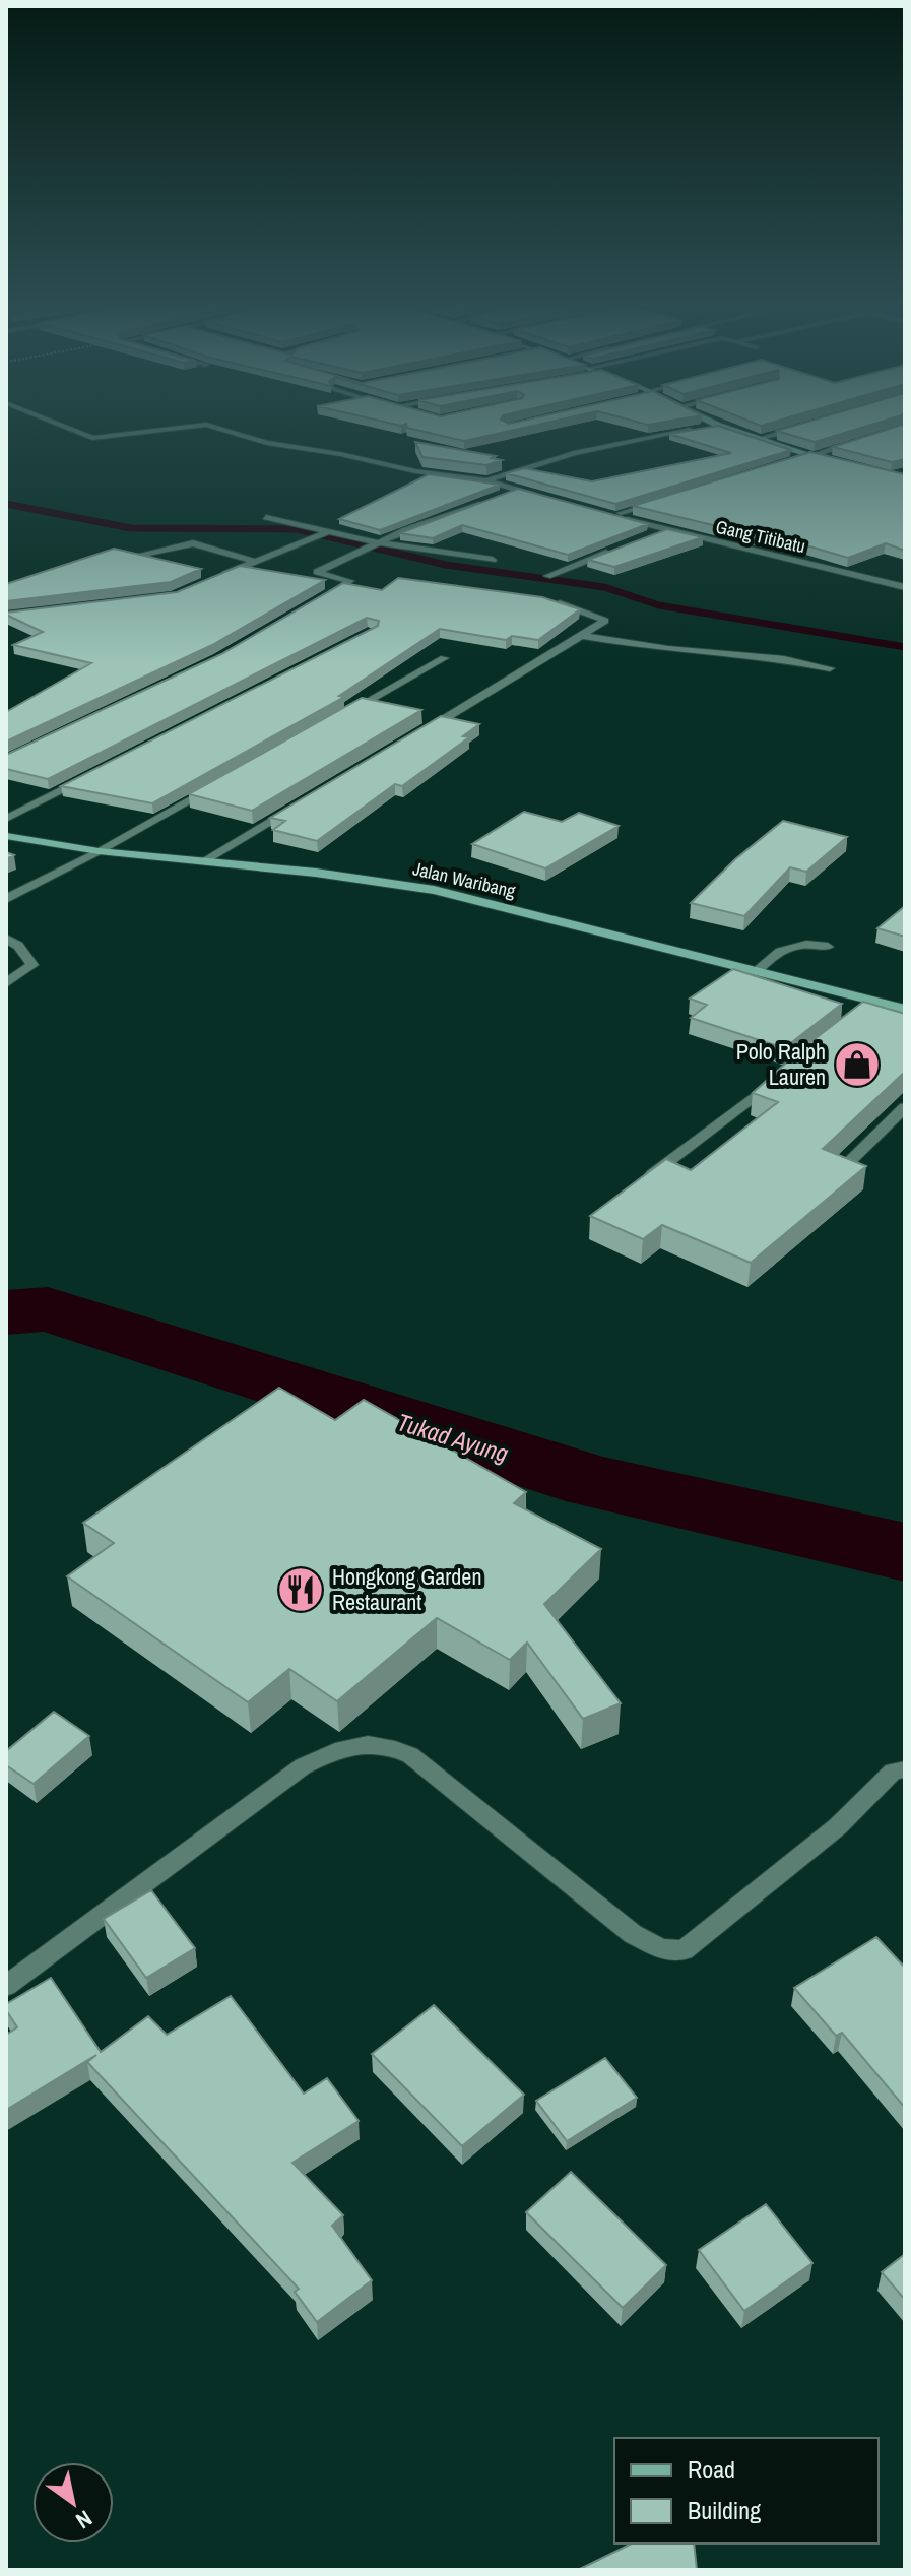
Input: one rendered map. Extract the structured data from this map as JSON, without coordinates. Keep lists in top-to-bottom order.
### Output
{
  "streets": {
    "street": ["Gang Titibatu", "Jalan Waribang"]
  },
  "water": ["Tukad Ayung"],
  "places": {
    "shop": ["Polo Ralph Lauren"],
    "restaurant": ["Hongkong Garden Restaurant"]
  },
  "legend": ["Road", "Building"],
  "north": "bottom right"
}
